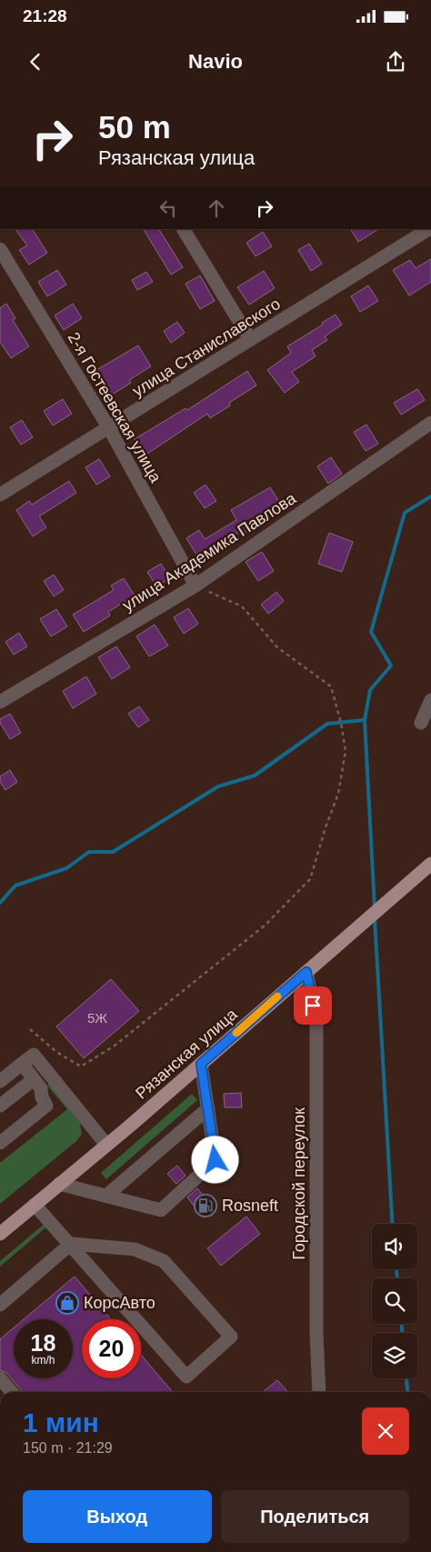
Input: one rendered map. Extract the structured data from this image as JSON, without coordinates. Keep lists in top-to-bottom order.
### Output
{
  "streets": {
    "main road": ["Рязанская улица"],
    "street": [
      "улица Станиславского",
      "2-я Гостеевская улица",
      "улица Академика Павлова",
      "Городской переулок"
    ]
  },
  "crossings": [
    ["улица Станиславского", "2-я Гостеевская улица"],
    ["2-я Гостеевская улица", "улица Академика Павлова"],
    ["Рязанская улица", "Городской переулок"]
  ],
  "places": {
    "fuel station": ["Rosneft"],
    "shop": ["КорсАвто"]
  },
  "house_numbers": ["5Ж"],
  "page": {
    "status": "21:28",
    "header": "Navio",
    "turn": ["50 m", "Рязанская улица"],
    "speed": "18 km/h",
    "limit": "20",
    "heading": ["1 мин", "150 m · 21:29"],
    "buttons": ["Выход", "Поделиться"]
  }
}
